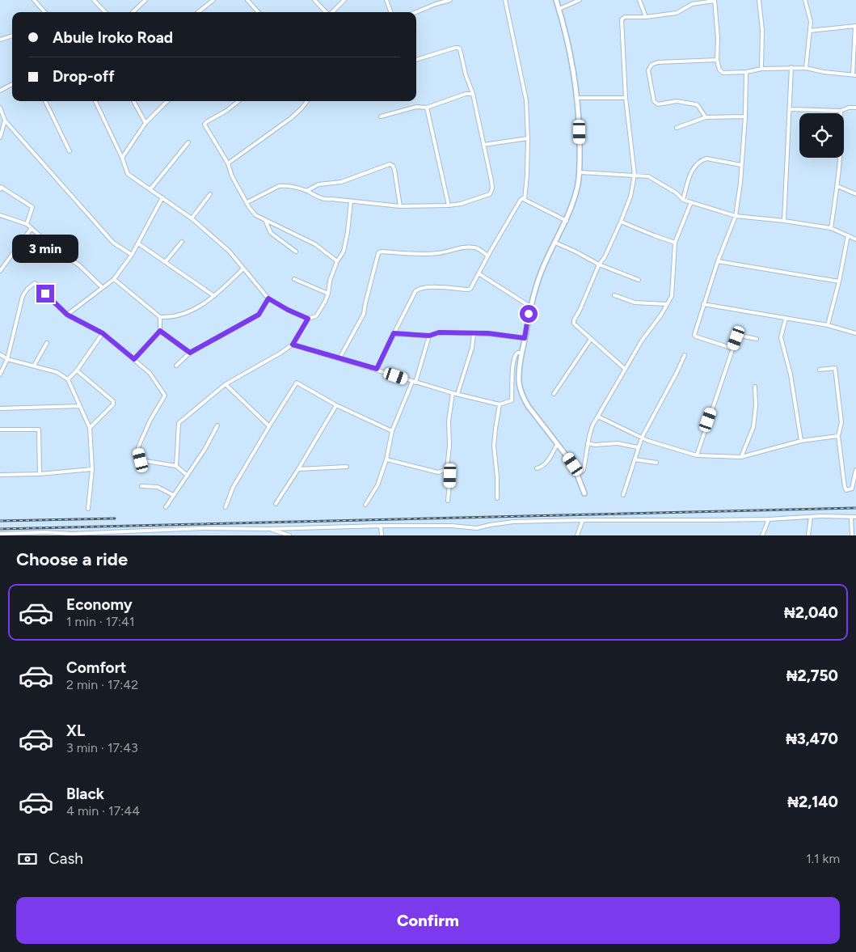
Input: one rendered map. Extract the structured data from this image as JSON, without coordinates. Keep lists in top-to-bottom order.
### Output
{
  "page": {
    "banner": ["Abule Iroko Road", "Drop-off"],
    "bubble": "3 min",
    "heading": "Choose a ride",
    "list": [
      {
        "name": "Economy",
        "note": "1 min · 17:41",
        "value": "₦2,040"
      },
      {
        "name": "Comfort",
        "note": "2 min · 17:42",
        "value": "₦2,750"
      },
      {
        "name": "XL",
        "note": "3 min · 17:43",
        "value": "₦3,470"
      },
      {
        "name": "Black",
        "note": "4 min · 17:44",
        "value": "₦2,140"
      }
    ],
    "pay": ["Cash", "1.1 km"],
    "buttons": "Confirm"
  }
}
